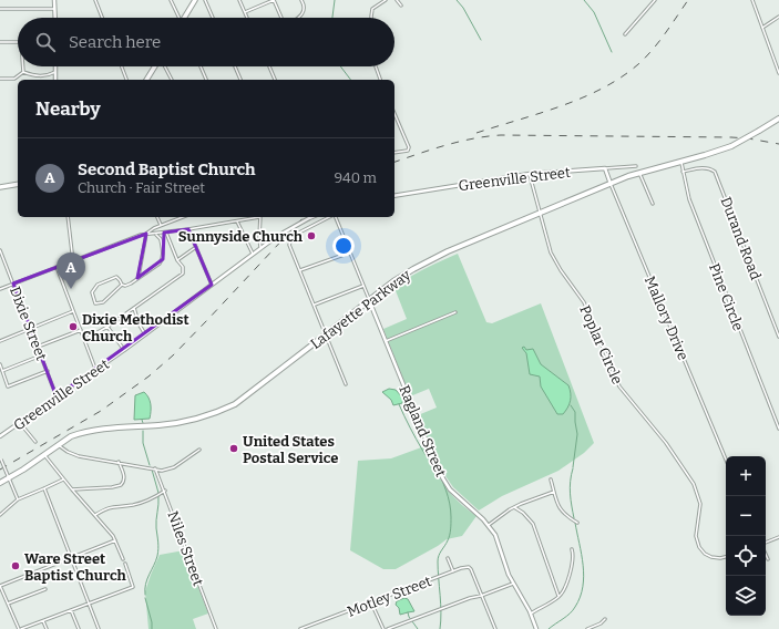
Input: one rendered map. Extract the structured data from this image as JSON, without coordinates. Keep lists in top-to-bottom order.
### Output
{
  "streets": {
    "highway": ["Lafayette Parkway"],
    "street": [
      "Greenville Street",
      "Durand Road",
      "Pine Circle",
      "Mallory Drive",
      "Dixie Street",
      "Poplar Circle",
      "Ragland Street",
      "Niles Street",
      "Motley Street"
    ]
  },
  "crossings": [
    ["Greenville Street", "Mallory Drive"],
    ["Greenville Street", "Dixie Street"],
    ["Greenville Street", "Poplar Circle"],
    ["Durand Road", "Pine Circle"],
    ["Pine Circle", "Lafayette Parkway"],
    ["Lafayette Parkway", "Mallory Drive"],
    ["Lafayette Parkway", "Poplar Circle"],
    ["Lafayette Parkway", "Ragland Street"]
  ],
  "places": [
    "Sunnyside Church",
    "Dixie Methodist Church",
    "United States Postal Service",
    "Ware Street Baptist Church"
  ],
  "page": {
    "search": "Search here",
    "heading": "Nearby",
    "list": [
      {
        "mark": "A",
        "name": "Second Baptist Church",
        "note": "Church · Fair Street",
        "value": "940 m"
      }
    ],
    "pins": "A",
    "map_buttons": ["+", "−"]
  }
}
